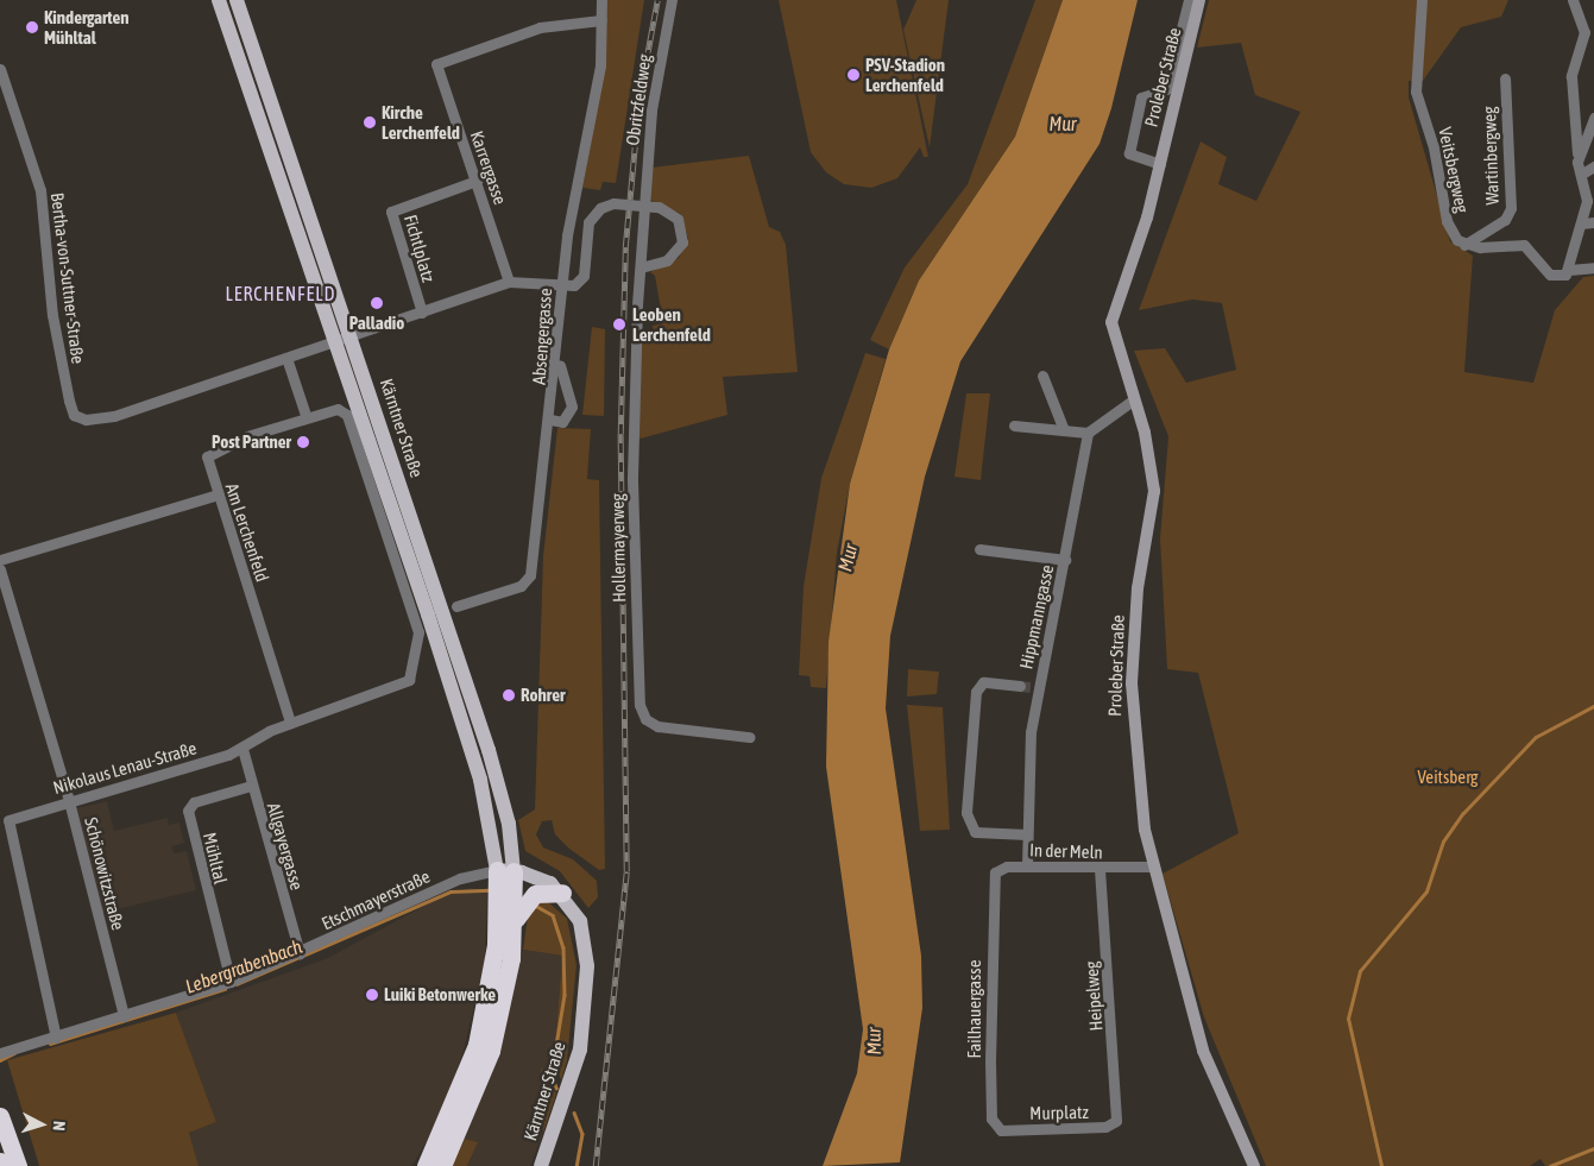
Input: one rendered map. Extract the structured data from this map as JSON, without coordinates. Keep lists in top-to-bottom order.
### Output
{
  "streets": {
    "main road": ["Proleber Straße", "Kärntner Straße"],
    "street": [
      "Obritzfeldweg",
      "Wartinbergweg",
      "Karrergasse",
      "Veitsbergweg",
      "Fichtlplatz",
      "Bertha-von-Suttner-Straße",
      "Absengergasse",
      "Am Lerchenfeld",
      "Hollermayerweg",
      "Hippmanngasse",
      "Nikolaus Lenau-Straße",
      "Allgayergasse",
      "In der Meln",
      "Mühltal",
      "Schönowitzstraße",
      "Etschmayerstraße",
      "Heipelweg",
      "Failhauergasse",
      "Murplatz"
    ]
  },
  "crossings": [
    ["Proleber Straße", "In der Meln"],
    ["Obritzfeldweg", "Hollermayerweg"],
    ["Wartinbergweg", "Veitsbergweg"],
    ["Karrergasse", "Fichtlplatz"],
    ["Karrergasse", "Absengergasse"],
    ["Fichtlplatz", "Absengergasse"],
    ["Fichtlplatz", "Kärntner Straße"],
    ["Kärntner Straße", "Etschmayerstraße"],
    ["Am Lerchenfeld", "Nikolaus Lenau-Straße"],
    ["Hippmanngasse", "In der Meln"],
    ["Nikolaus Lenau-Straße", "Allgayergasse"],
    ["Nikolaus Lenau-Straße", "Schönowitzstraße"],
    ["Nikolaus Lenau-Straße", "Etschmayerstraße"],
    ["Allgayergasse", "Mühltal"],
    ["Allgayergasse", "Etschmayerstraße"],
    ["In der Meln", "Heipelweg"],
    ["In der Meln", "Failhauergasse"],
    ["Mühltal", "Etschmayerstraße"],
    ["Schönowitzstraße", "Etschmayerstraße"],
    ["Heipelweg", "Murplatz"],
    ["Failhauergasse", "Murplatz"]
  ],
  "districts": ["LERCHENFELD"],
  "water": ["Mur", "Lebergrabenbach"],
  "parks": ["Veitsberg"],
  "places": [
    "Kindergarten Mühltal",
    "PSV-Stadion Lerchenfeld",
    "Kirche Lerchenfeld",
    "Palladio",
    "Leoben Lerchenfeld",
    "Post Partner",
    "Rohrer",
    "Luiki Betonwerke"
  ],
  "north": "right"
}
